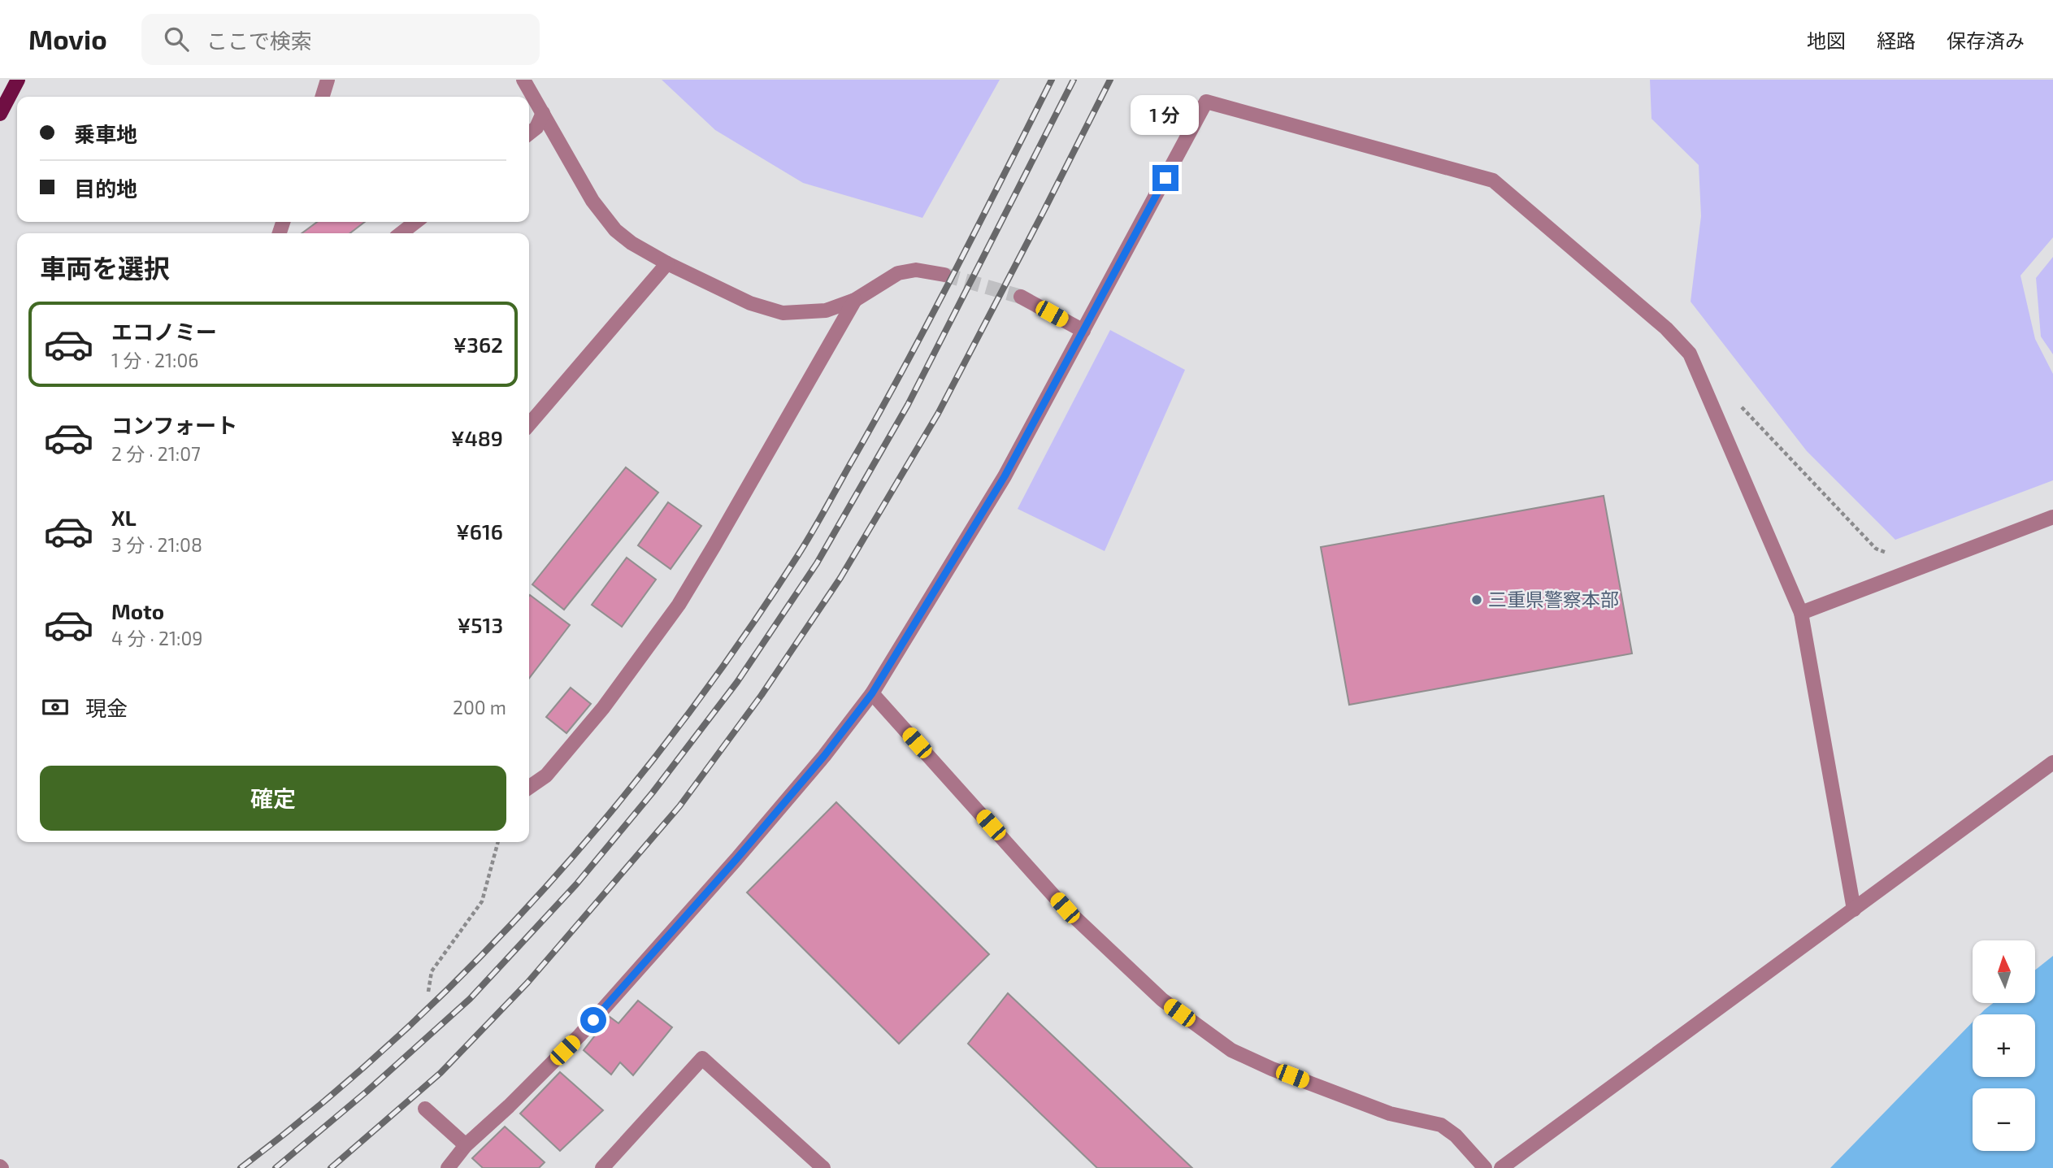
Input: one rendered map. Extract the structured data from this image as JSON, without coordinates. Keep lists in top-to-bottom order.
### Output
{
  "places": ["三重県警察本部"],
  "north": "top",
  "page": {
    "header": "Movio",
    "search": "ここで検索",
    "nav": ["地図", "経路", "保存済み"],
    "bubble": "1 分",
    "banner": ["乗車地", "目的地"],
    "heading": "車両を選択",
    "list": [
      {
        "name": "エコノミー",
        "note": "1 分 · 21:06",
        "value": "¥362"
      },
      {
        "name": "コンフォート",
        "note": "2 分 · 21:07",
        "value": "¥489"
      },
      {
        "name": "XL",
        "note": "3 分 · 21:08",
        "value": "¥616"
      },
      {
        "name": "Moto",
        "note": "4 分 · 21:09",
        "value": "¥513"
      }
    ],
    "pay": ["現金", "200 m"],
    "buttons": "確定",
    "map_buttons": ["+", "−"]
  }
}
